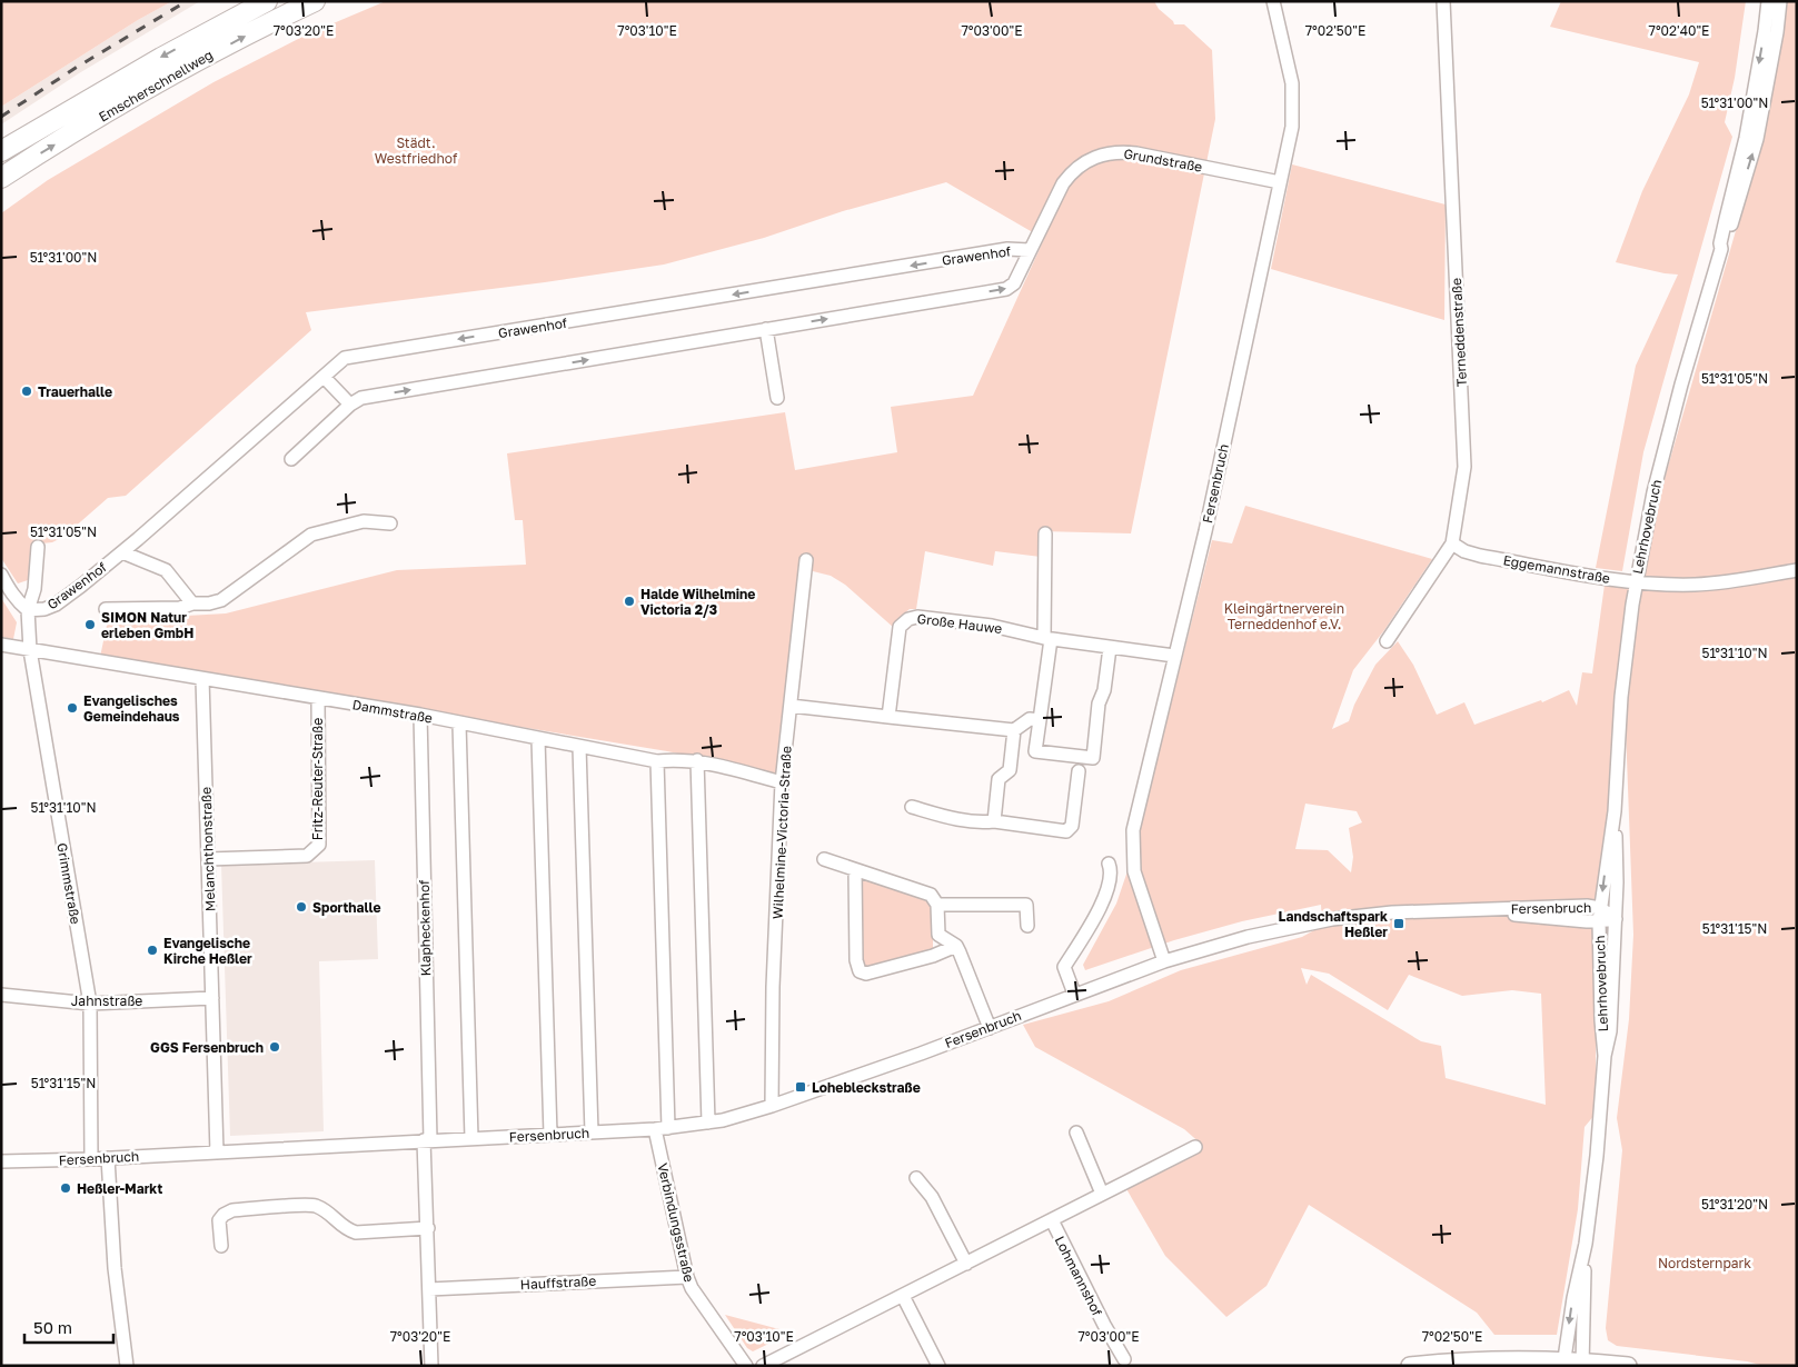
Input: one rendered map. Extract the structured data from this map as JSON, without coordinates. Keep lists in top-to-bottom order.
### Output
{
  "streets": {
    "highway": ["Emscherschnellweg"],
    "street": [
      "Grundstraße",
      "Grawenhof",
      "Terneddenstraße",
      "Fersenbruch",
      "Lehrhovebruch",
      "Eggemannstraße",
      "Große Hauwe",
      "Dammstraße",
      "Fritz-Reuter-Straße",
      "Wilhelmine-Victoria-Straße",
      "Melanchthonstraße",
      "Grimmstraße",
      "Klapheckenhof",
      "Jahnstraße",
      "Verbindungsstraße",
      "Lohmannshof",
      "Hauffstraße"
    ]
  },
  "crossings": [
    ["Grundstraße", "Grawenhof"],
    ["Grundstraße", "Fersenbruch"],
    ["Grawenhof", "Grimmstraße"],
    ["Terneddenstraße", "Eggemannstraße"],
    ["Fersenbruch", "Lehrhovebruch"],
    ["Fersenbruch", "Große Hauwe"],
    ["Fersenbruch", "Wilhelmine-Victoria-Straße"],
    ["Fersenbruch", "Melanchthonstraße"],
    ["Fersenbruch", "Grimmstraße"],
    ["Fersenbruch", "Klapheckenhof"],
    ["Fersenbruch", "Verbindungsstraße"],
    ["Lehrhovebruch", "Eggemannstraße"],
    ["Dammstraße", "Fritz-Reuter-Straße"],
    ["Dammstraße", "Wilhelmine-Victoria-Straße"],
    ["Dammstraße", "Melanchthonstraße"],
    ["Dammstraße", "Grimmstraße"],
    ["Dammstraße", "Klapheckenhof"],
    ["Fritz-Reuter-Straße", "Melanchthonstraße"],
    ["Melanchthonstraße", "Jahnstraße"],
    ["Grimmstraße", "Jahnstraße"],
    ["Klapheckenhof", "Hauffstraße"],
    ["Verbindungsstraße", "Hauffstraße"]
  ],
  "parks": ["Städt. Westfriedhof", "Kleingärtnerverein Terneddenhof e.V.", "Nordsternpark"],
  "places": {
    "other": [
      "Trauerhalle",
      "Halde Wilhelmine Victoria 2/3",
      "SIMON Natur erleben GmbH",
      "Evangelisches Gemeindehaus",
      "Sporthalle",
      "Evangelische Kirche Heßler",
      "GGS Fersenbruch",
      "Heßler-Markt"
    ],
    "transit": ["Landschaftspark Heßler", "Lohebleckstraße"]
  },
  "scale_bar": "50 m",
  "coordinates": [
    "7°03'20\"E",
    "7°03'10\"E",
    "7°03'00\"E",
    "7°02'50\"E",
    "7°02'40\"E",
    "51°31'00\"N",
    "51°31'05\"N",
    "51°31'10\"N",
    "51°31'15\"N",
    "51°31'20\"N"
  ]
}
